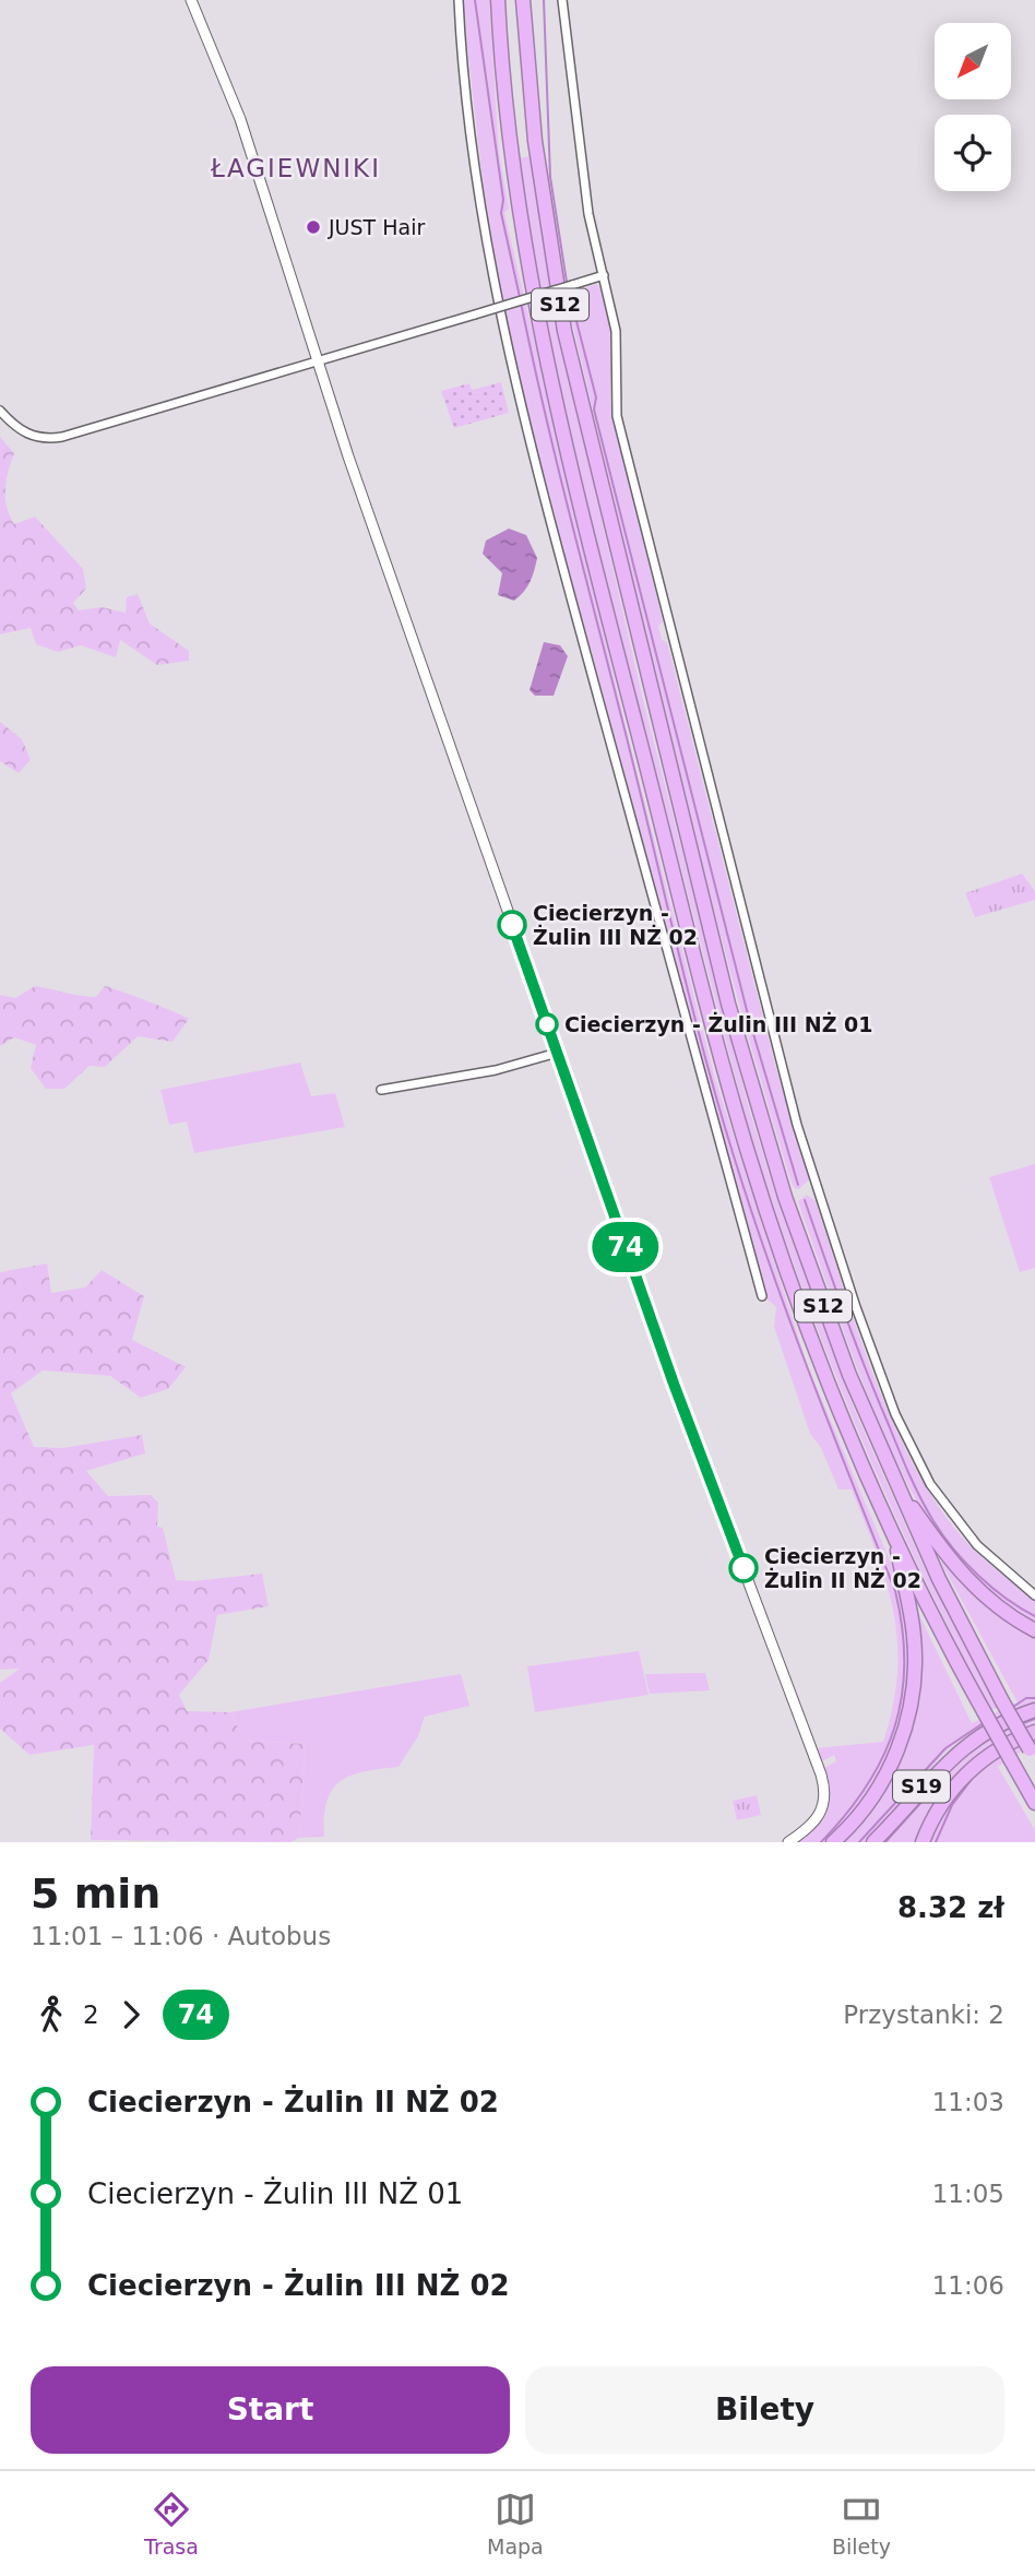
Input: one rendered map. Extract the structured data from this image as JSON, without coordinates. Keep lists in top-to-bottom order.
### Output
{
  "streets": {
    "highway": ["S12", "S19"]
  },
  "districts": ["ŁAGIEWNIKI"],
  "places": [
    "JUST Hair",
    "Ciecierzyn - Żulin III NŻ 02",
    "Ciecierzyn - Żulin III NŻ 01",
    "Ciecierzyn - Żulin II NŻ 02"
  ],
  "lines": ["bus line 74"],
  "north": "bottom left",
  "page": {
    "on_map": "74",
    "heading": ["5 min", "11:01 – 11:06 · Autobus", "8.32 zł"],
    "legs": ["2", "74", "Przystanki: 2"],
    "list": [
      {
        "name": "Ciecierzyn - Żulin II NŻ 02",
        "value": "11:03"
      },
      {
        "name": "Ciecierzyn - Żulin III NŻ 01",
        "value": "11:05"
      },
      {
        "name": "Ciecierzyn - Żulin III NŻ 02",
        "value": "11:06"
      }
    ],
    "buttons": ["Start", "Bilety"],
    "tabs": ["Trasa", "Mapa", "Bilety"]
  }
}
